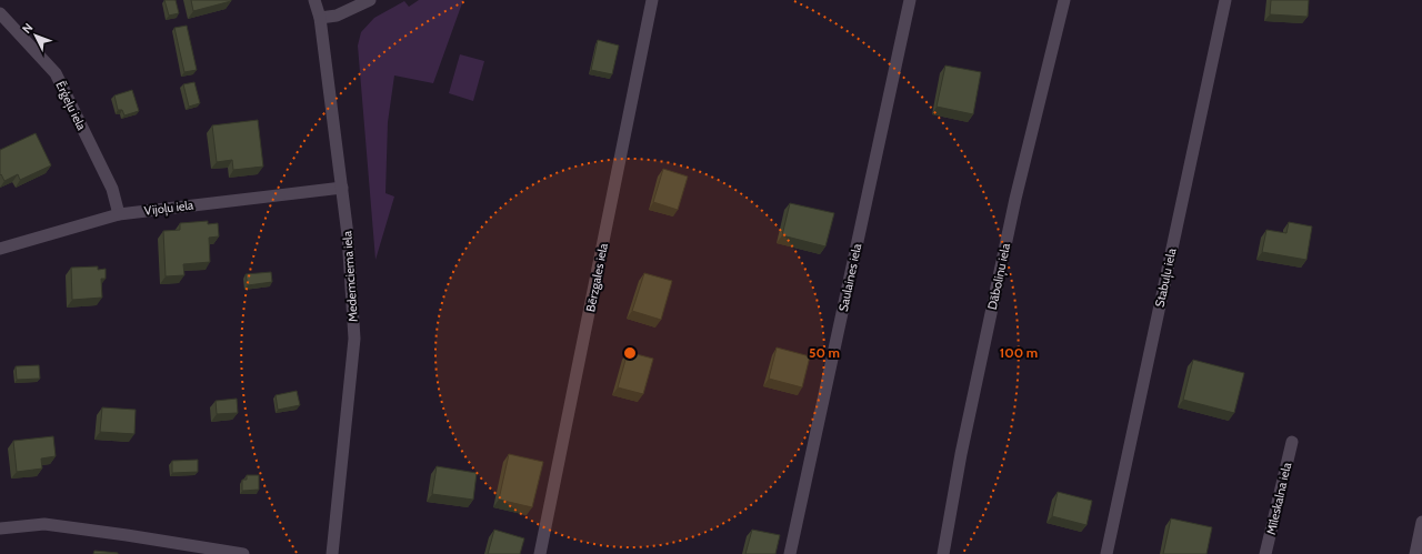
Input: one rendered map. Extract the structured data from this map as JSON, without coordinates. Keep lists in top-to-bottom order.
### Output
{
  "streets": {
    "street": [
      "Ērģeļu iela",
      "Vijoļu iela",
      "Medemciema iela",
      "Dāboliņu iela",
      "Bērzgales iela",
      "Saulaines iela",
      "Stabuļu iela",
      "Mīleskalna iela"
    ]
  },
  "crossings": [
    ["Ērģeļu iela", "Vijoļu iela"],
    ["Vijoļu iela", "Medemciema iela"]
  ],
  "north": "top left",
  "rings": ["50 m", "100 m"]
}
